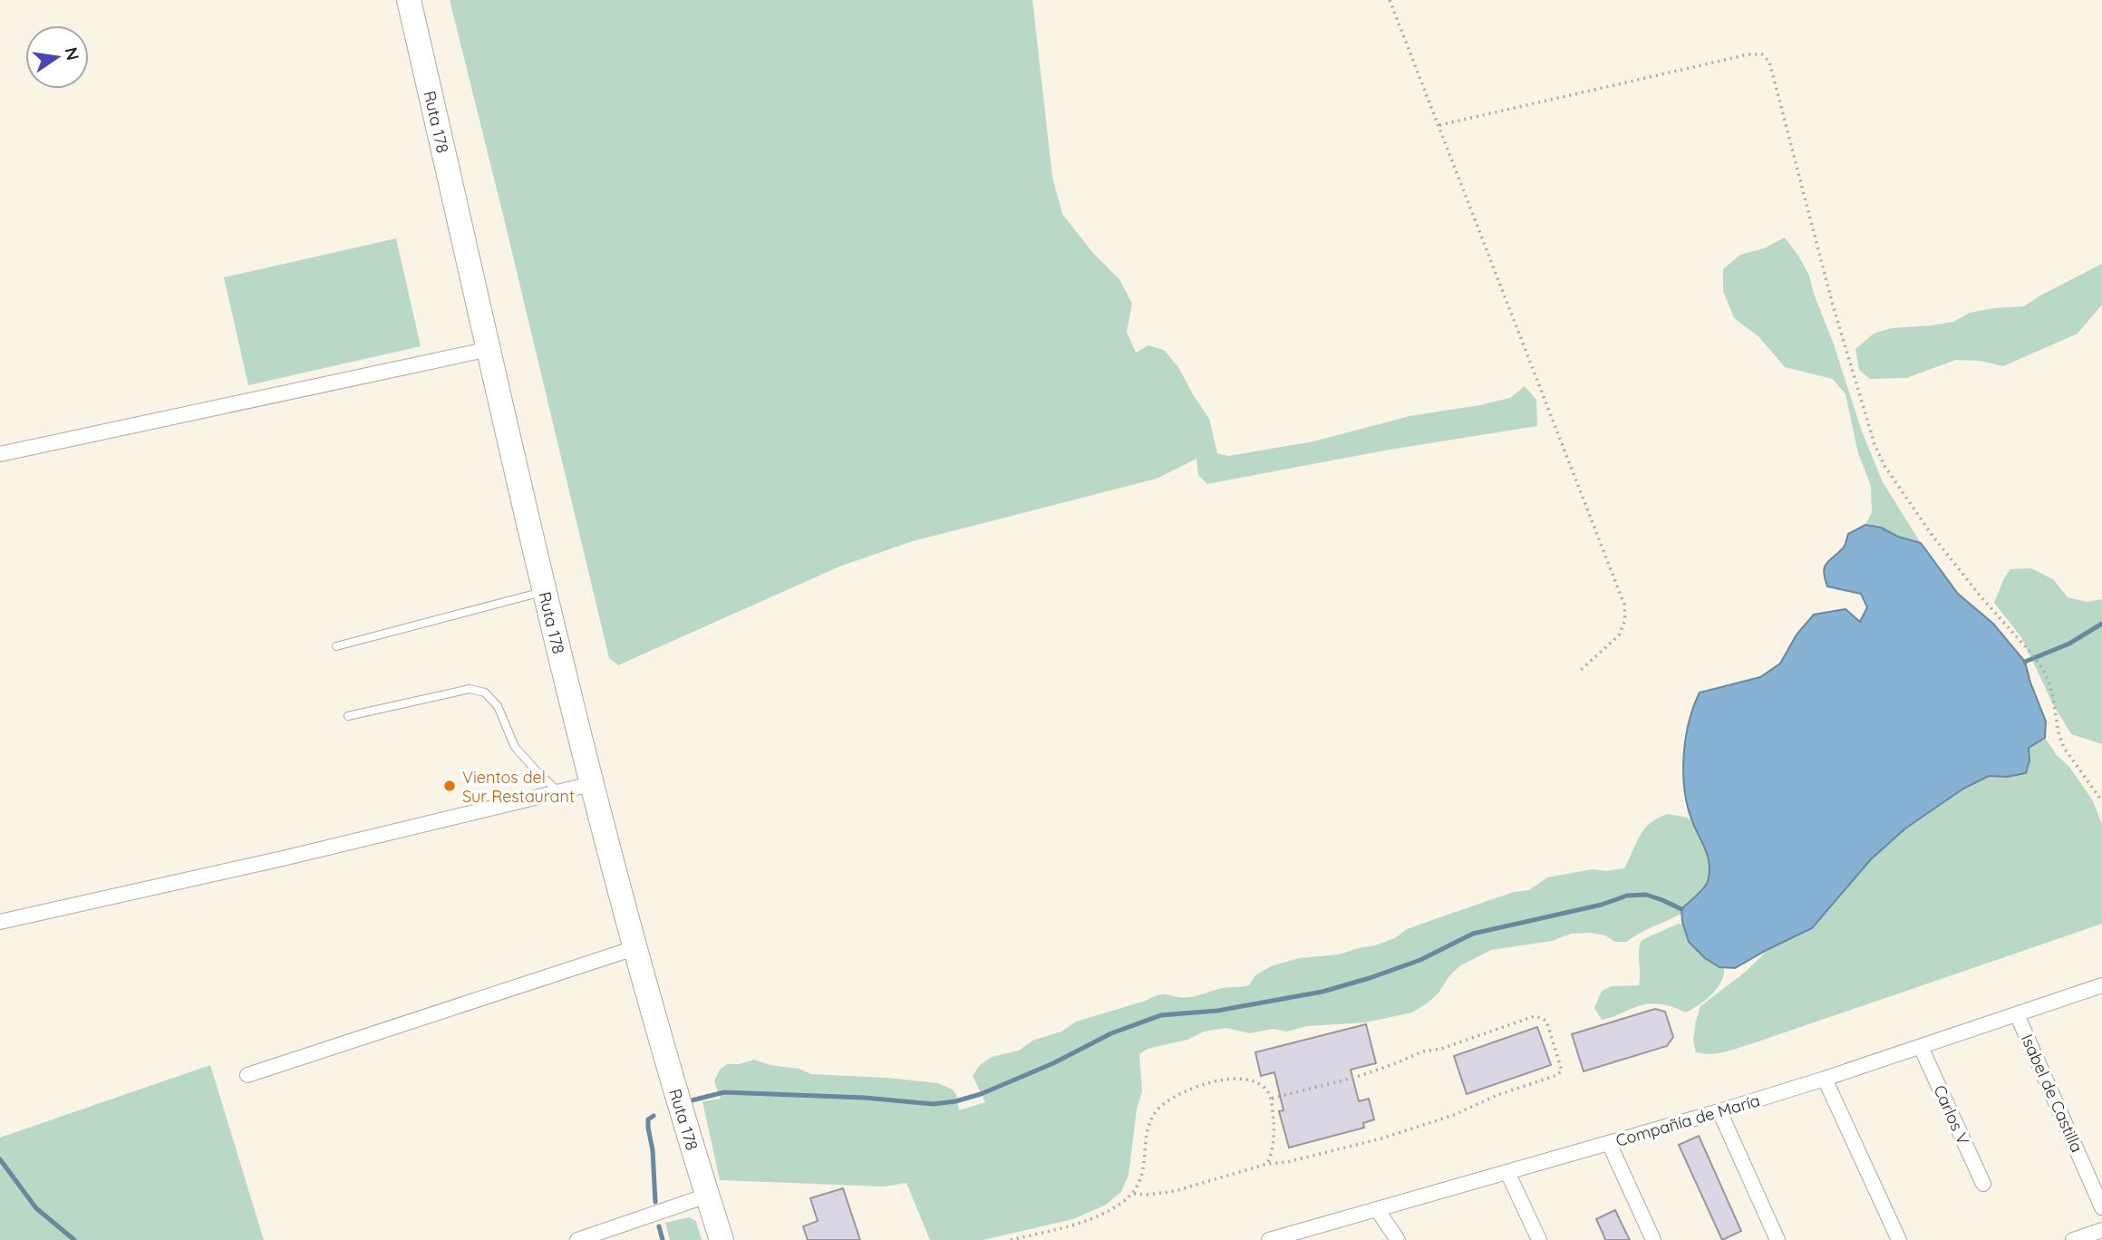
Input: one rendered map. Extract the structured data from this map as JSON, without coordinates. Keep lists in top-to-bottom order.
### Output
{
  "streets": {
    "main road": ["Ruta 178"],
    "street": ["Isabel de Castilla", "Carlos V", "Compañía de María"]
  },
  "crossings": [
    ["Isabel de Castilla", "Compañía de María"],
    ["Carlos V", "Compañía de María"]
  ],
  "places": ["Vientos del Sur Restaurant"],
  "north": "right"
}
